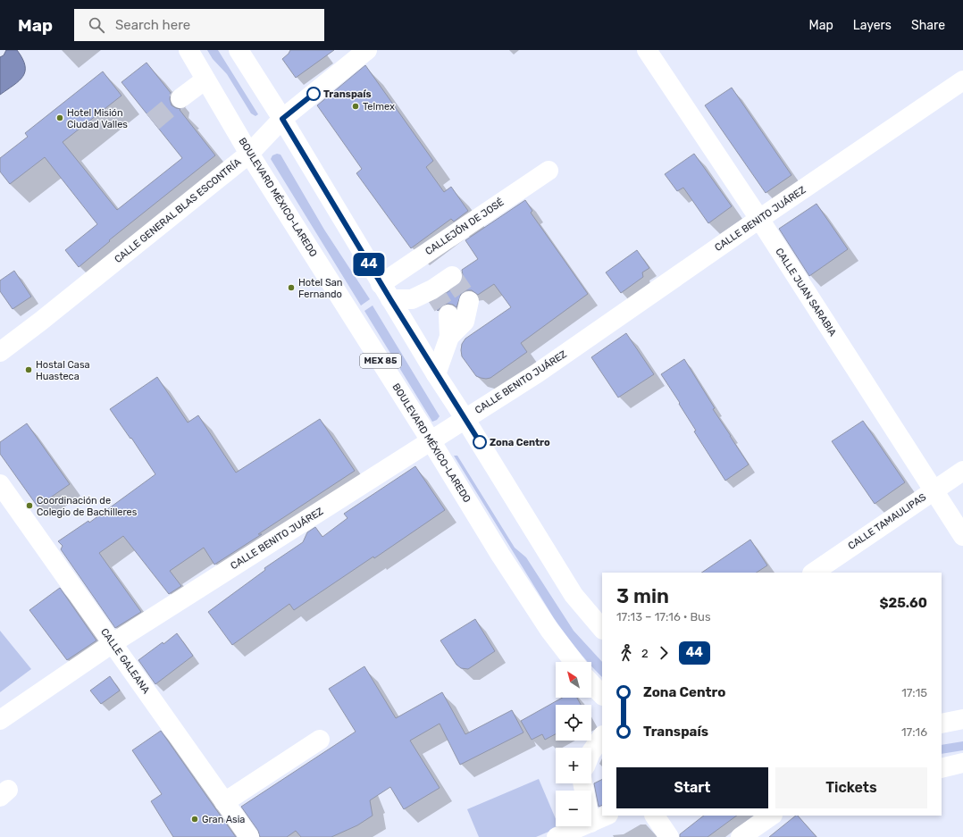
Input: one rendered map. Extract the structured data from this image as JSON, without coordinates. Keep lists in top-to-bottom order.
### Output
{
  "streets": {
    "street": [
      "BOULEVARD MÉXICO-LAREDO",
      "CALLE GENERAL BLAS ESCONTRÍA",
      "CALLE BENITO JUÁREZ",
      "CALLEJÓN DE JOSÉ",
      "CALLE JUAN SARABIA",
      "MEX 85",
      "CALLE TAMAULIPAS",
      "CALLE GALEANA"
    ]
  },
  "crossings": [
    ["BOULEVARD MÉXICO-LAREDO", "CALLE GENERAL BLAS ESCONTRÍA"],
    ["BOULEVARD MÉXICO-LAREDO", "CALLE BENITO JUÁREZ"],
    ["CALLE BENITO JUÁREZ", "CALLE JUAN SARABIA"],
    ["CALLE BENITO JUÁREZ", "CALLE GALEANA"],
    ["CALLE JUAN SARABIA", "CALLE TAMAULIPAS"]
  ],
  "places": [
    "Transpaís",
    "Telmex",
    "Hotel Misión Ciudad Valles",
    "Hotel San Fernando",
    "Hostal Casa Huasteca",
    "Zona Centro",
    "Coordinación de Colegio de Bachilleres",
    "Gran Asia"
  ],
  "lines": ["bus line 44"],
  "north": "top left",
  "page": {
    "header": "Map",
    "search": "Search here",
    "nav": ["Map", "Layers", "Share"],
    "on_map": "44",
    "heading": ["3 min", "17:13 – 17:16 · Bus", "$25.60"],
    "legs": ["2", "44"],
    "map_buttons": ["+", "−"],
    "list": [
      {
        "name": "Zona Centro",
        "value": "17:15"
      },
      {
        "name": "Transpaís",
        "value": "17:16"
      }
    ],
    "buttons": ["Start", "Tickets"]
  }
}
